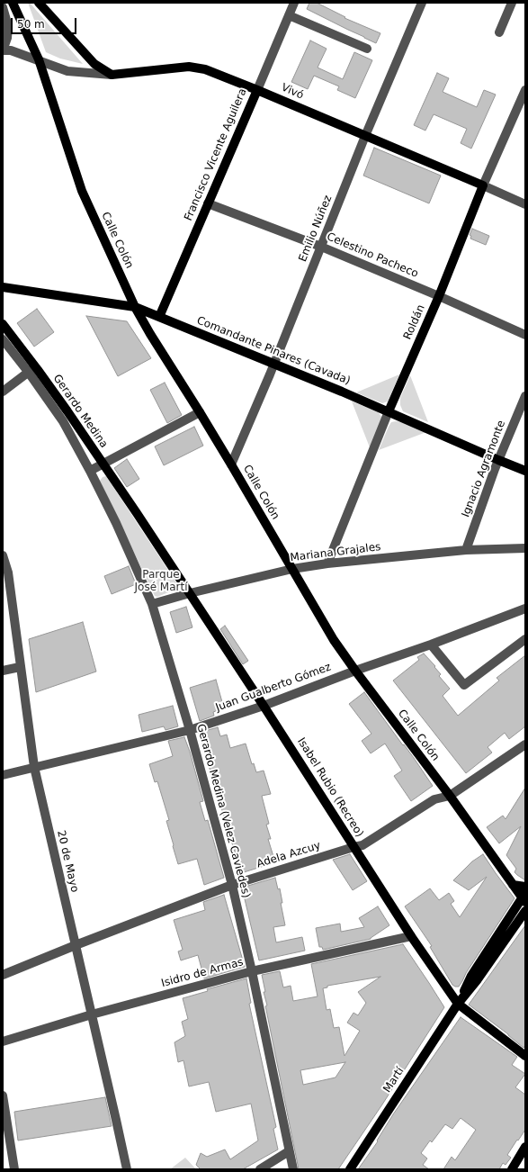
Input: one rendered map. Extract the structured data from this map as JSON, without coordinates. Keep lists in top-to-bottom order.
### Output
{
  "streets": {
    "main road": [
      "Vivó",
      "Francisco Vicente Aguilera",
      "Calle Colón",
      "Roldán",
      "Comandante Pinares (Cavada)",
      "Gerardo Medina",
      "Isabel Rubio (Recreo)",
      "Martí"
    ],
    "street": [
      "Emilio Núñez",
      "Celestino Pacheco",
      "Ignacio Agramonte",
      "Mariana Grajales",
      "Juan Gualberto Gómez",
      "Gerardo Medina (Velez Caviedes)",
      "Adela Azcuy",
      "20 de Mayo",
      "Isidro de Armas"
    ]
  },
  "crossings": [
    ["Vivó", "Francisco Vicente Aguilera"],
    ["Vivó", "Emilio Núñez"],
    ["Vivó", "Calle Colón"],
    ["Vivó", "Roldán"],
    ["Francisco Vicente Aguilera", "Celestino Pacheco"],
    ["Francisco Vicente Aguilera", "Comandante Pinares (Cavada)"],
    ["Emilio Núñez", "Calle Colón"],
    ["Emilio Núñez", "Celestino Pacheco"],
    ["Emilio Núñez", "Comandante Pinares (Cavada)"],
    ["Calle Colón", "Comandante Pinares (Cavada)"],
    ["Calle Colón", "Mariana Grajales"],
    ["Calle Colón", "Juan Gualberto Gómez"],
    ["Calle Colón", "Adela Azcuy"],
    ["Calle Colón", "Martí"],
    ["Celestino Pacheco", "Roldán"],
    ["Roldán", "Comandante Pinares (Cavada)"],
    ["Roldán", "Mariana Grajales"],
    ["Comandante Pinares (Cavada)", "Ignacio Agramonte"],
    ["Gerardo Medina", "Isabel Rubio (Recreo)"],
    ["Gerardo Medina", "Gerardo Medina (Velez Caviedes)"],
    ["Ignacio Agramonte", "Mariana Grajales"],
    ["Mariana Grajales", "Isabel Rubio (Recreo)"],
    ["Mariana Grajales", "Gerardo Medina (Velez Caviedes)"],
    ["Juan Gualberto Gómez", "Isabel Rubio (Recreo)"],
    ["Juan Gualberto Gómez", "Gerardo Medina (Velez Caviedes)"],
    ["Juan Gualberto Gómez", "20 de Mayo"],
    ["Isabel Rubio (Recreo)", "Adela Azcuy"],
    ["Isabel Rubio (Recreo)", "Isidro de Armas"],
    ["Isabel Rubio (Recreo)", "Martí"],
    ["Gerardo Medina (Velez Caviedes)", "Adela Azcuy"],
    ["Gerardo Medina (Velez Caviedes)", "Isidro de Armas"],
    ["Adela Azcuy", "20 de Mayo"],
    ["20 de Mayo", "Isidro de Armas"]
  ],
  "parks": ["Parque José Martí"],
  "scale_bar": "50 m"
}
